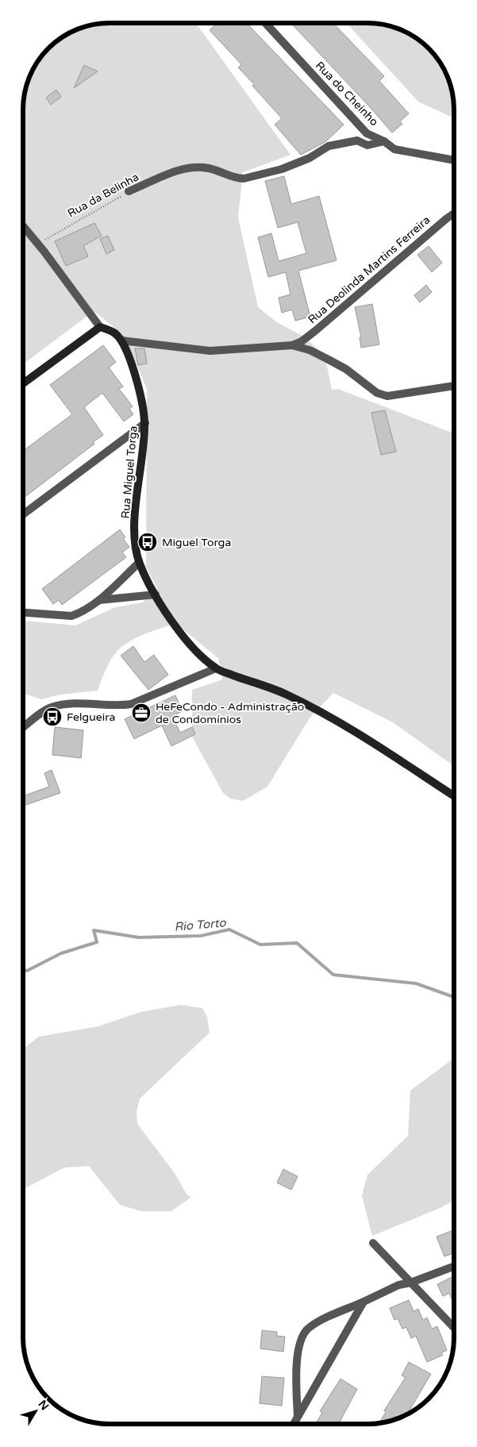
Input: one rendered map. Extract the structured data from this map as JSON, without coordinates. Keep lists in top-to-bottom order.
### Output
{
  "streets": {
    "street": [
      "Rua do Cheínho",
      "Rua da Belinha",
      "Rua Deolinda Martins Ferreira",
      "Rua Miguel Torga"
    ]
  },
  "crossings": [
    ["Rua do Cheínho", "Rua da Belinha"]
  ],
  "water": ["Rio Torto"],
  "places": {
    "bus stop": ["Miguel Torga", "Felgueira"],
    "office": ["HeFeCondo - Administração de Condomínios"]
  },
  "north": "top right"
}
